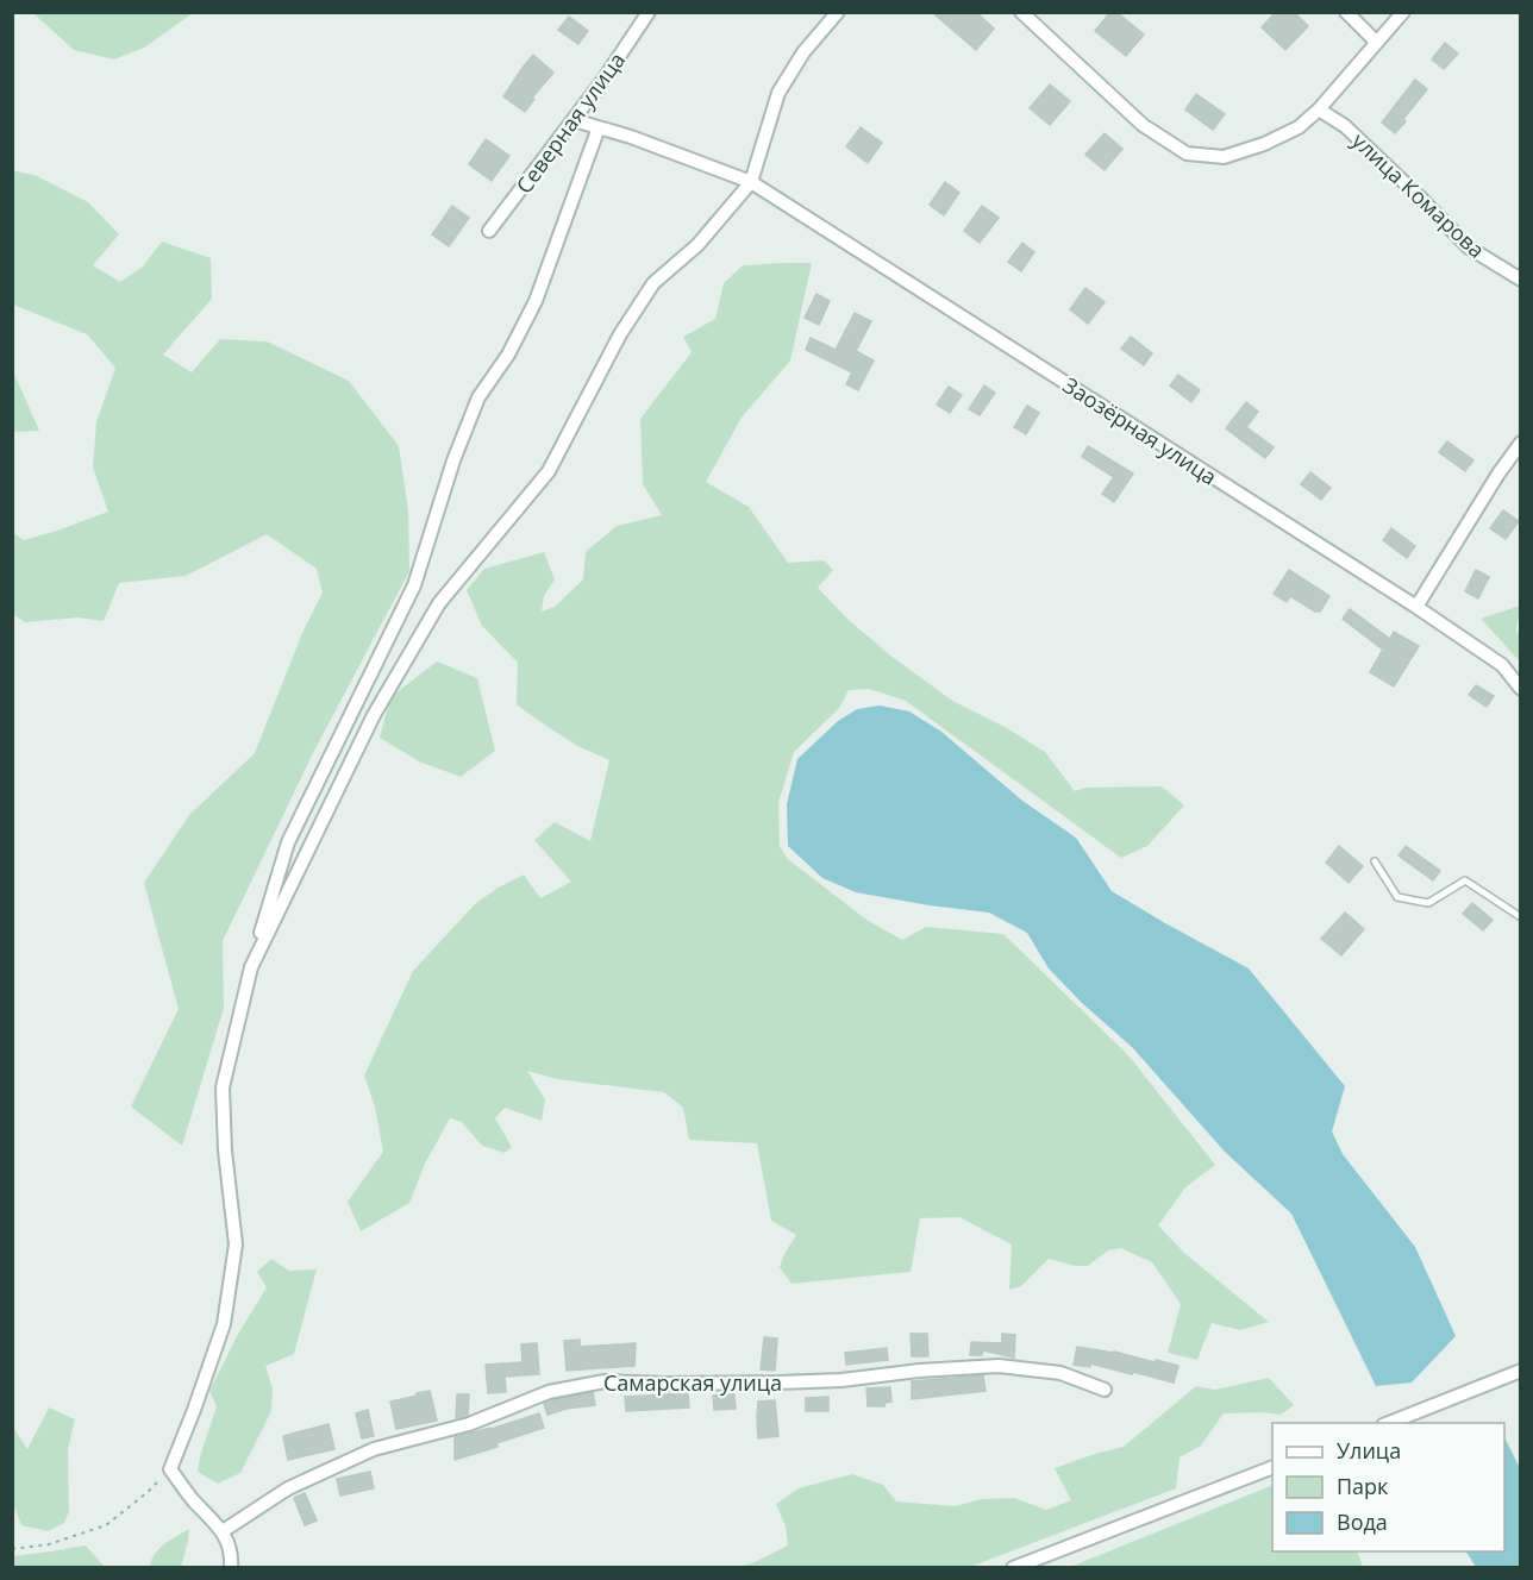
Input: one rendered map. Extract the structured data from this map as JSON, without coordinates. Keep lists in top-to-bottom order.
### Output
{
  "streets": {
    "street": [
      "Северная улица",
      "улица Комарова",
      "Заозёрная улица",
      "Самарская улица"
    ]
  },
  "crossings": [
    ["Северная улица", "Заозёрная улица"]
  ],
  "legend": ["Улица", "Парк", "Вода"]
}
